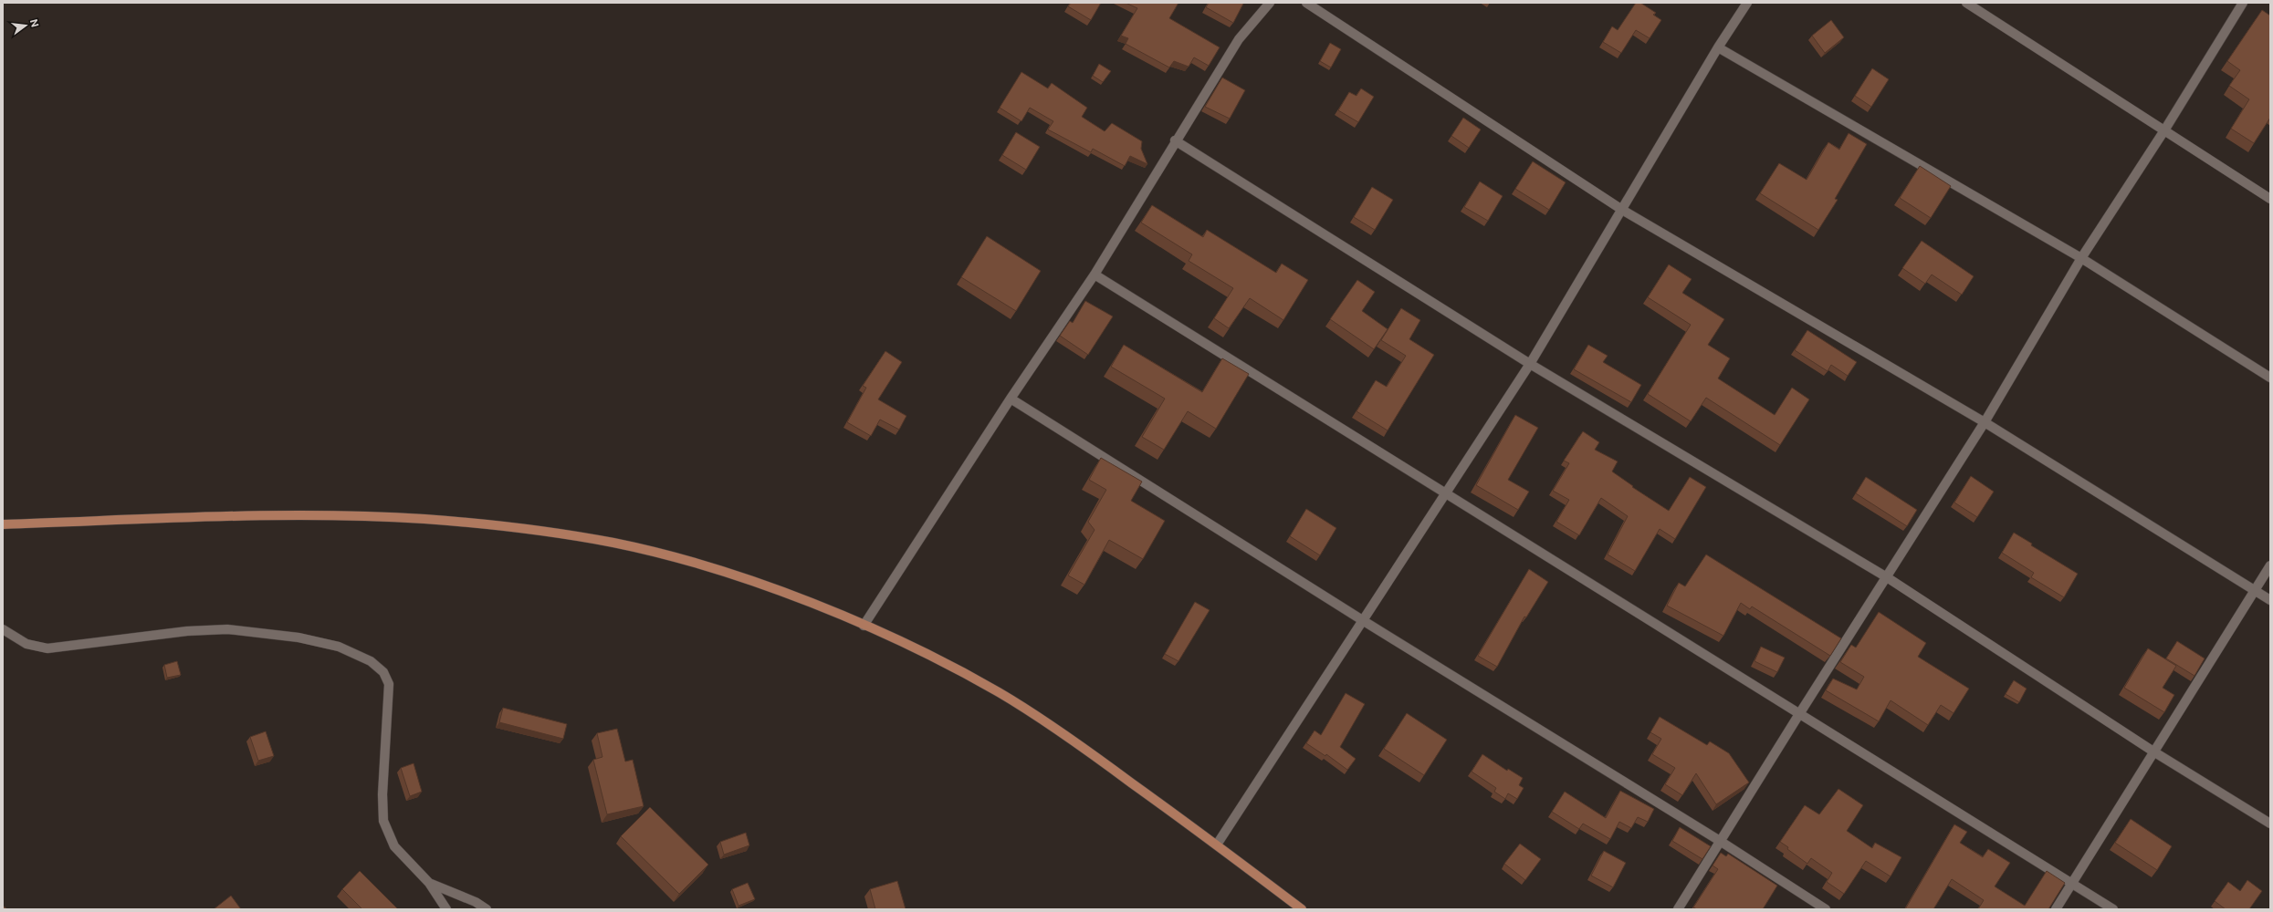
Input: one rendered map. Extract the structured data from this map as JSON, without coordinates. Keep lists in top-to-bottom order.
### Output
{
  "north": "right"
}
